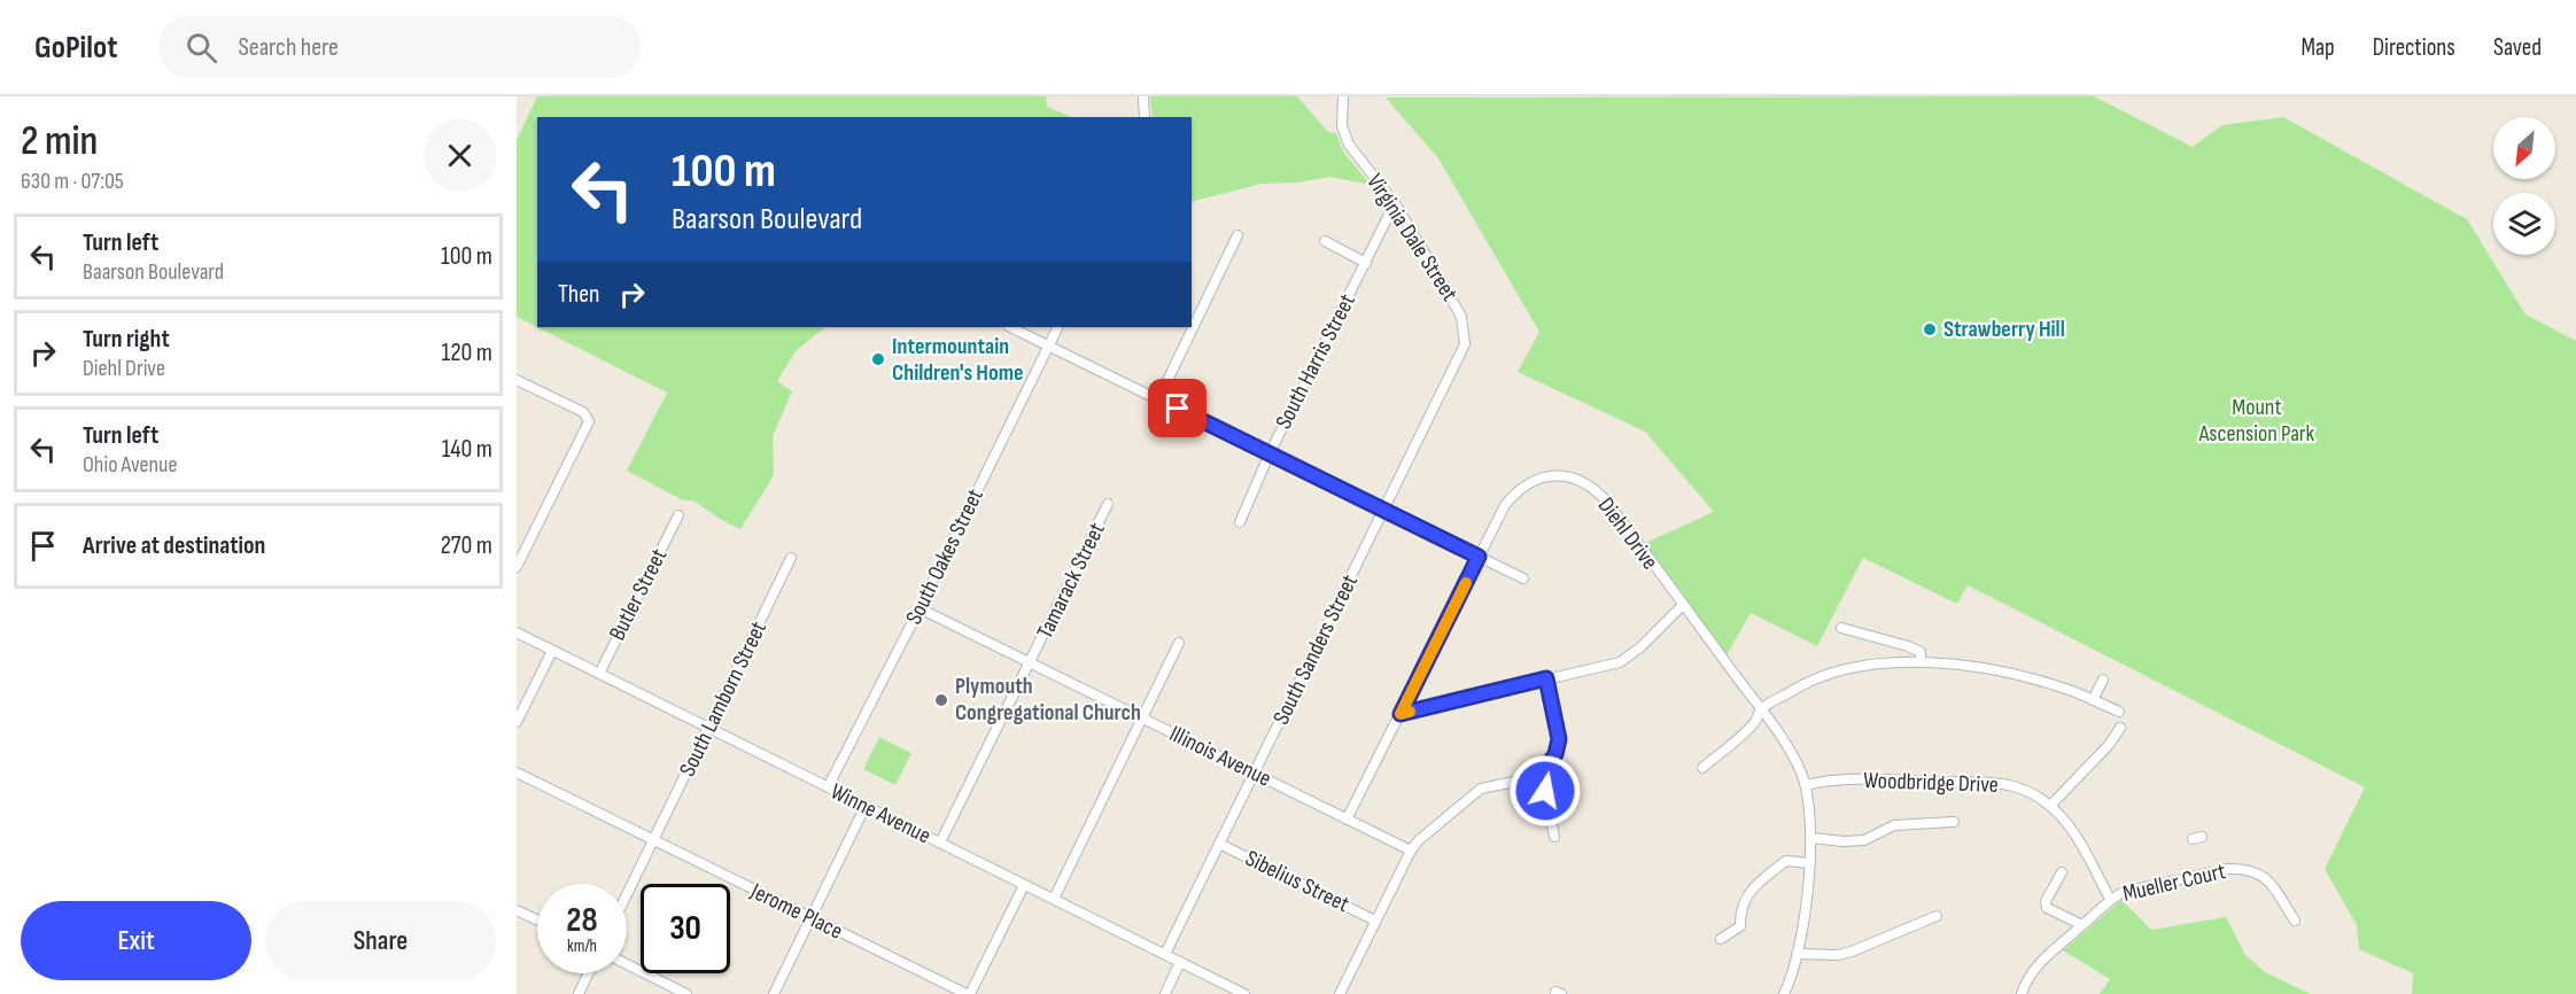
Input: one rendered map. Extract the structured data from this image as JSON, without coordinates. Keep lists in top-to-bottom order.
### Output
{
  "streets": {
    "street": [
      "Virginia Dale Street",
      "South Harris Street",
      "Diehl Drive",
      "South Oakes Street",
      "Tamarack Street",
      "Butler Street",
      "South Sanders Street",
      "South Lamborn Street",
      "Illinois Avenue",
      "Woodbridge Drive",
      "Winne Avenue",
      "Sibelius Street",
      "Mueller Court",
      "Jerome Place"
    ]
  },
  "crossings": [
    ["Virginia Dale Street", "South Harris Street"],
    ["Virginia Dale Street", "South Sanders Street"],
    ["Diehl Drive", "Illinois Avenue"],
    ["Diehl Drive", "Woodbridge Drive"],
    ["South Oakes Street", "Illinois Avenue"],
    ["South Oakes Street", "Winne Avenue"],
    ["Tamarack Street", "Illinois Avenue"],
    ["Tamarack Street", "Winne Avenue"],
    ["Butler Street", "Winne Avenue"],
    ["South Sanders Street", "Illinois Avenue"],
    ["South Sanders Street", "Winne Avenue"],
    ["South Sanders Street", "Sibelius Street"],
    ["South Lamborn Street", "Winne Avenue"],
    ["South Lamborn Street", "Jerome Place"],
    ["Woodbridge Drive", "Mueller Court"]
  ],
  "parks": ["Mount Ascension Park"],
  "places": ["Strawberry Hill", "Intermountain Children's Home", "Plymouth Congregational Church"],
  "north": "bottom left",
  "page": {
    "header": "GoPilot",
    "search": "Search here",
    "nav": ["Map", "Directions", "Saved"],
    "heading": ["2 min", "630 m · 07:05"],
    "turn": ["100 m", "Baarson Boulevard"],
    "list": [
      {
        "name": "Turn left",
        "note": "Baarson Boulevard",
        "value": "100 m"
      },
      {
        "name": "Turn right",
        "note": "Diehl Drive",
        "value": "120 m"
      },
      {
        "name": "Turn left",
        "note": "Ohio Avenue",
        "value": "140 m"
      },
      {
        "name": "Arrive at destination",
        "value": "270 m"
      }
    ],
    "then": "Then",
    "speed": "28 km/h",
    "limit": "30",
    "buttons": ["Exit", "Share"]
  }
}
